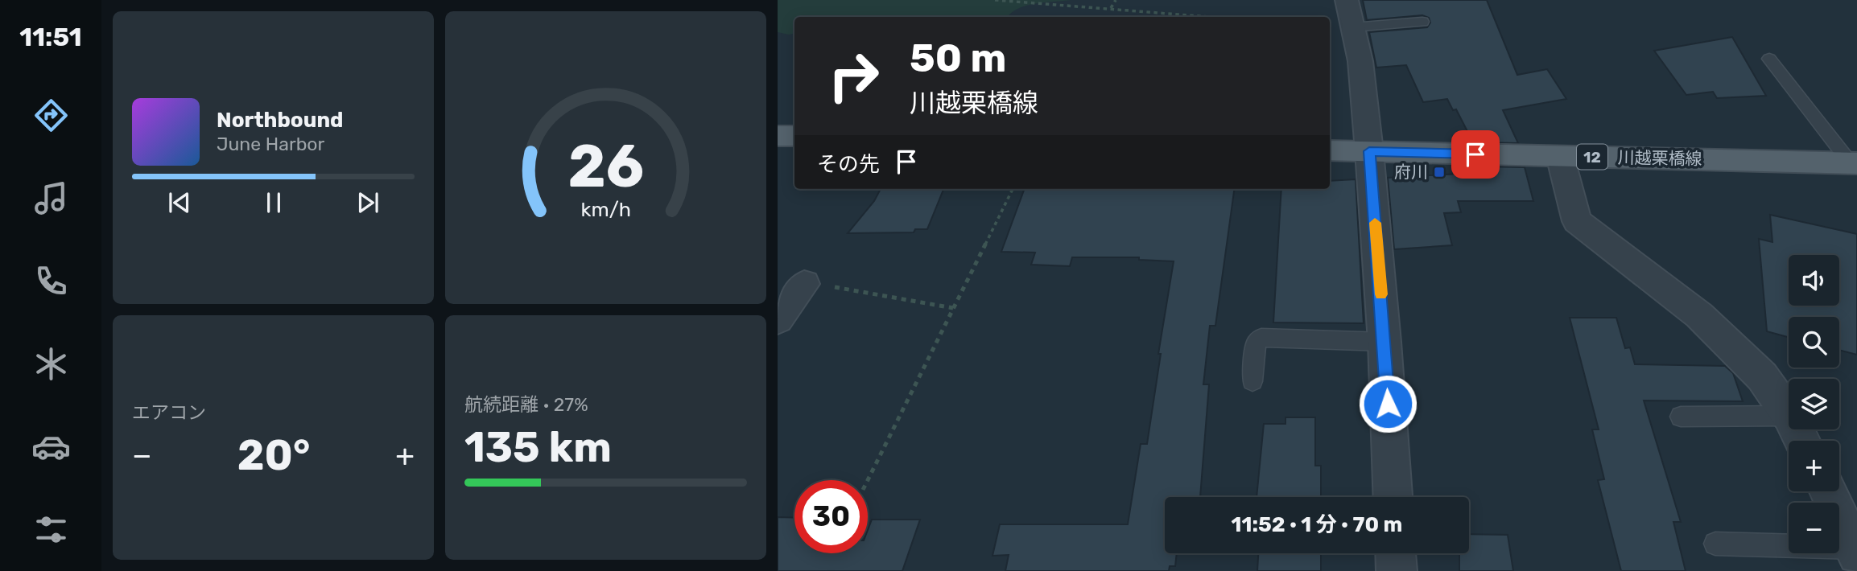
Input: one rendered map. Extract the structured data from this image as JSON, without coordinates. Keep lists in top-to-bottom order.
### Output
{
  "streets": {
    "main road": ["12", "川越栗橋線"]
  },
  "places": {
    "transit": ["府川"]
  },
  "page": {
    "tabs": "11:51",
    "turn": ["50 m", "川越栗橋線"],
    "song": ["Northbound", "June Harbor"],
    "then": "その先",
    "map_buttons": ["+", "−"],
    "tile": [
      "エアコン",
      ["航続距離 · 27%", "135 km"]
    ],
    "heat": ["−", "20°", "+"],
    "limit": "30",
    "trip": "11:52 · 1 分 · 70 m",
    "gauge": ["26", "km/h"]
  }
}
